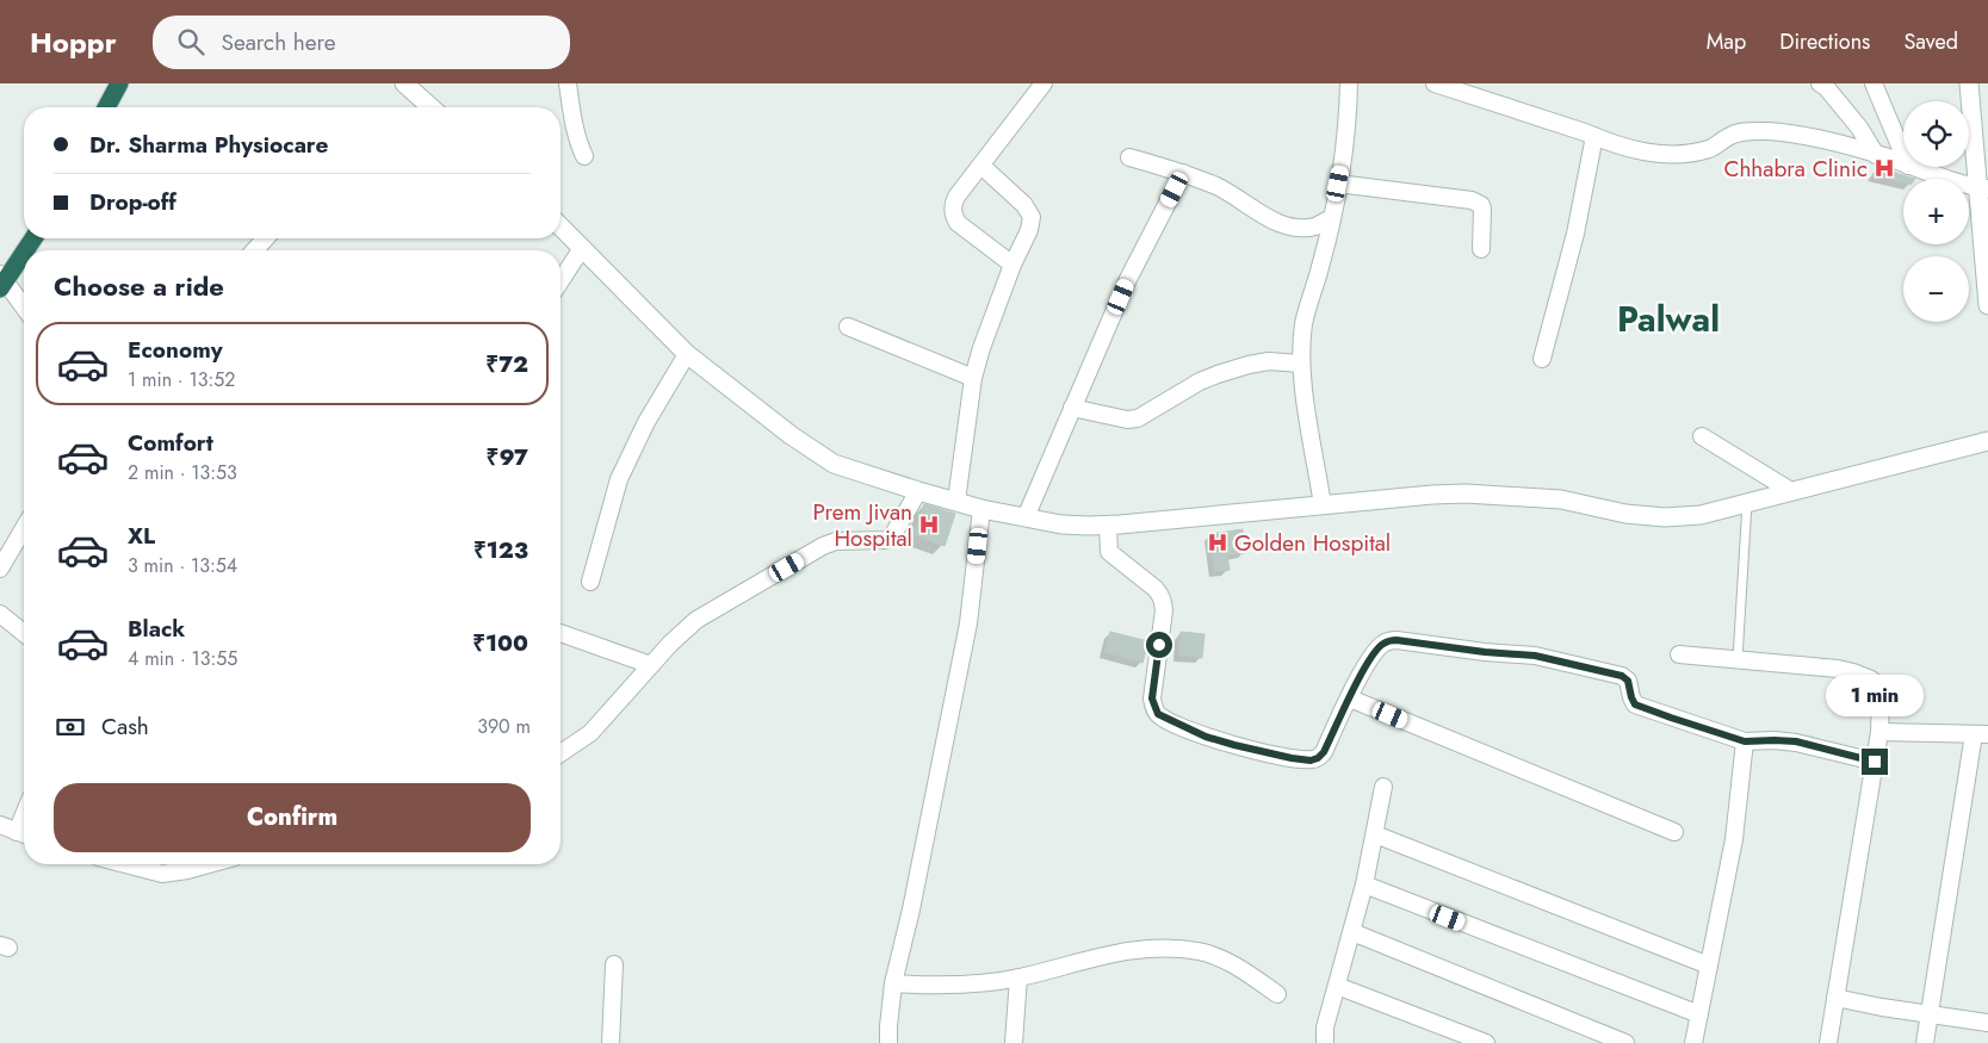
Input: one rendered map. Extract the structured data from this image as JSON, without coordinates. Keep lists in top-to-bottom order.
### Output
{
  "districts": ["Palwal"],
  "places": {
    "hospital": ["Chhabra Clinic", "Prem Jivan Hospital", "Golden Hospital"]
  },
  "page": {
    "header": "Hoppr",
    "search": "Search here",
    "nav": ["Map", "Directions", "Saved"],
    "map_buttons": ["+", "−"],
    "banner": ["Dr. Sharma Physiocare", "Drop-off"],
    "heading": "Choose a ride",
    "list": [
      {
        "name": "Economy",
        "note": "1 min · 13:52",
        "value": "₹72"
      },
      {
        "name": "Comfort",
        "note": "2 min · 13:53",
        "value": "₹97"
      },
      {
        "name": "XL",
        "note": "3 min · 13:54",
        "value": "₹123"
      },
      {
        "name": "Black",
        "note": "4 min · 13:55",
        "value": "₹100"
      }
    ],
    "bubble": "1 min",
    "pay": ["Cash", "390 m"],
    "buttons": "Confirm"
  }
}
